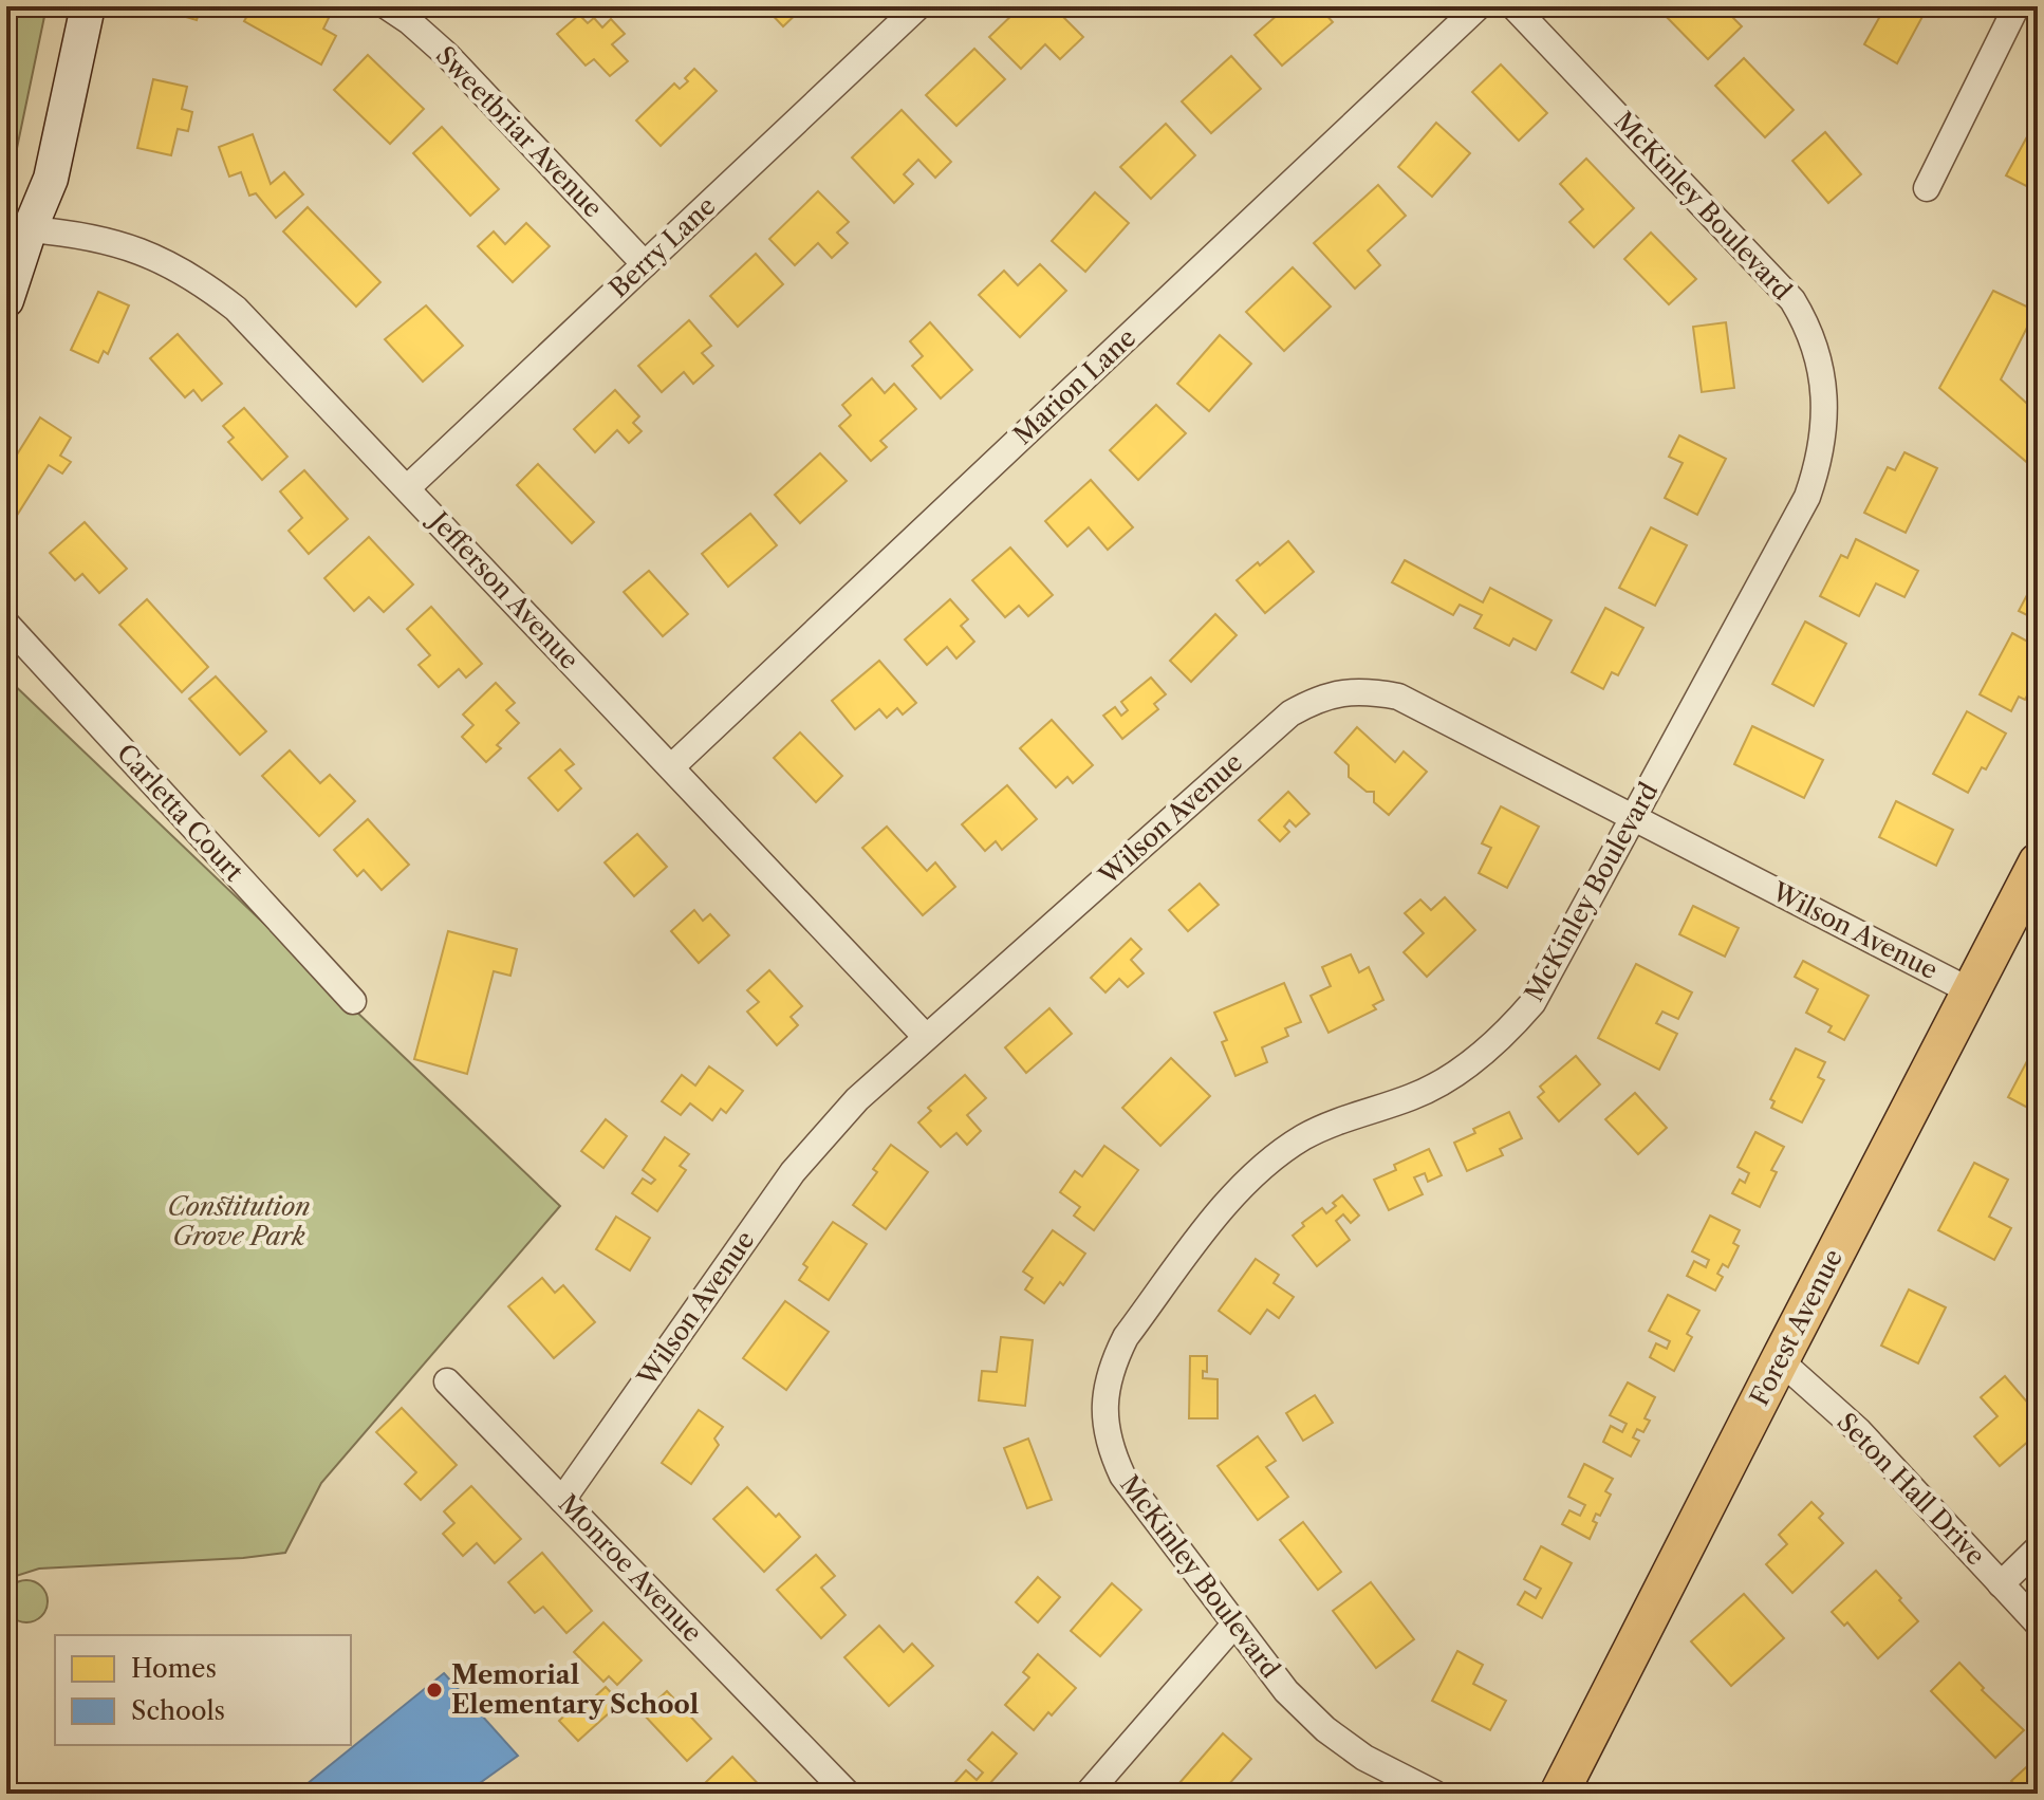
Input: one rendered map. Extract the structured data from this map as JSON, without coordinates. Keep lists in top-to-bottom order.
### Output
{
  "streets": {
    "main road": ["Forest Avenue"],
    "street": [
      "Sweetbriar Avenue",
      "McKinley Boulevard",
      "Berry Lane",
      "Marion Lane",
      "Jefferson Avenue",
      "Carletta Court",
      "Wilson Avenue",
      "Seton Hall Drive",
      "Monroe Avenue"
    ]
  },
  "crossings": [
    ["Sweetbriar Avenue", "Berry Lane"],
    ["McKinley Boulevard", "Wilson Avenue"],
    ["Berry Lane", "Jefferson Avenue"],
    ["Marion Lane", "Jefferson Avenue"],
    ["Jefferson Avenue", "Wilson Avenue"],
    ["Wilson Avenue", "Forest Avenue"],
    ["Wilson Avenue", "Monroe Avenue"],
    ["Forest Avenue", "Seton Hall Drive"]
  ],
  "parks": ["Constitution Grove Park"],
  "places": ["Memorial Elementary School"],
  "legend": ["Homes", "Schools"]
}
